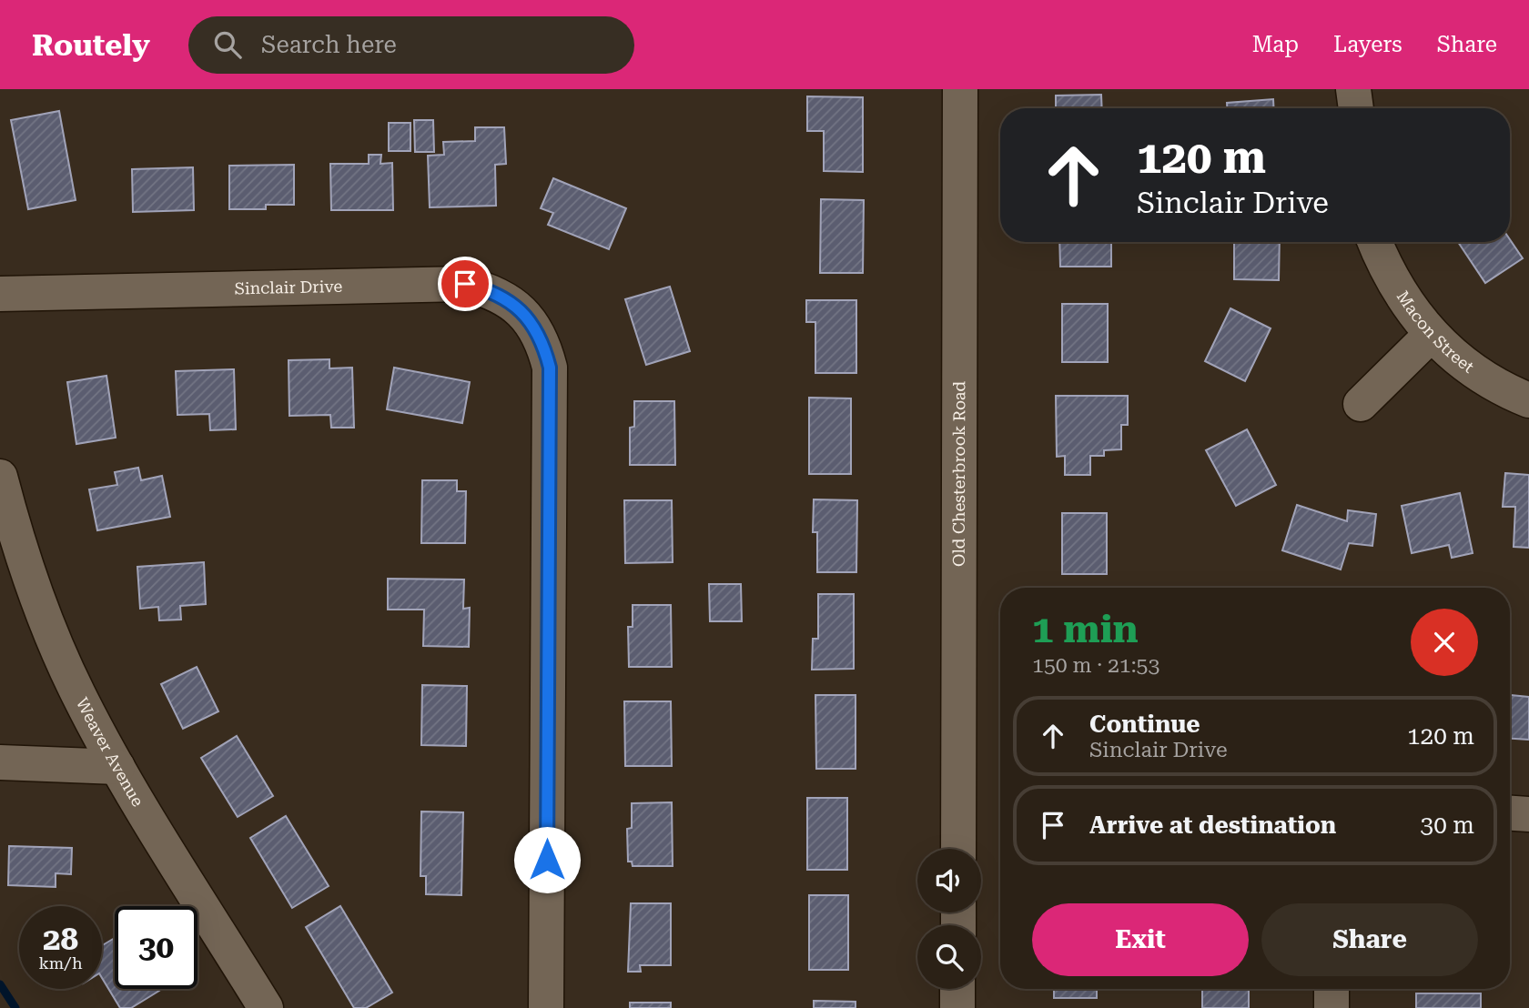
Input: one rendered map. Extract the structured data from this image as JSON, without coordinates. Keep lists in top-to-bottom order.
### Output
{
  "streets": {
    "street": [
      "Sinclair Drive",
      "Macon Street",
      "Old Chesterbrook Road",
      "Weaver Avenue"
    ]
  },
  "page": {
    "header": "Routely",
    "search": "Search here",
    "nav": ["Map", "Layers", "Share"],
    "turn": ["120 m", "Sinclair Drive"],
    "heading": ["1 min", "150 m · 21:53"],
    "list": [
      {
        "name": "Continue",
        "note": "Sinclair Drive",
        "value": "120 m"
      },
      {
        "name": "Arrive at destination",
        "value": "30 m"
      }
    ],
    "buttons": ["Exit", "Share"],
    "speed": "28 km/h",
    "limit": "30"
  }
}
